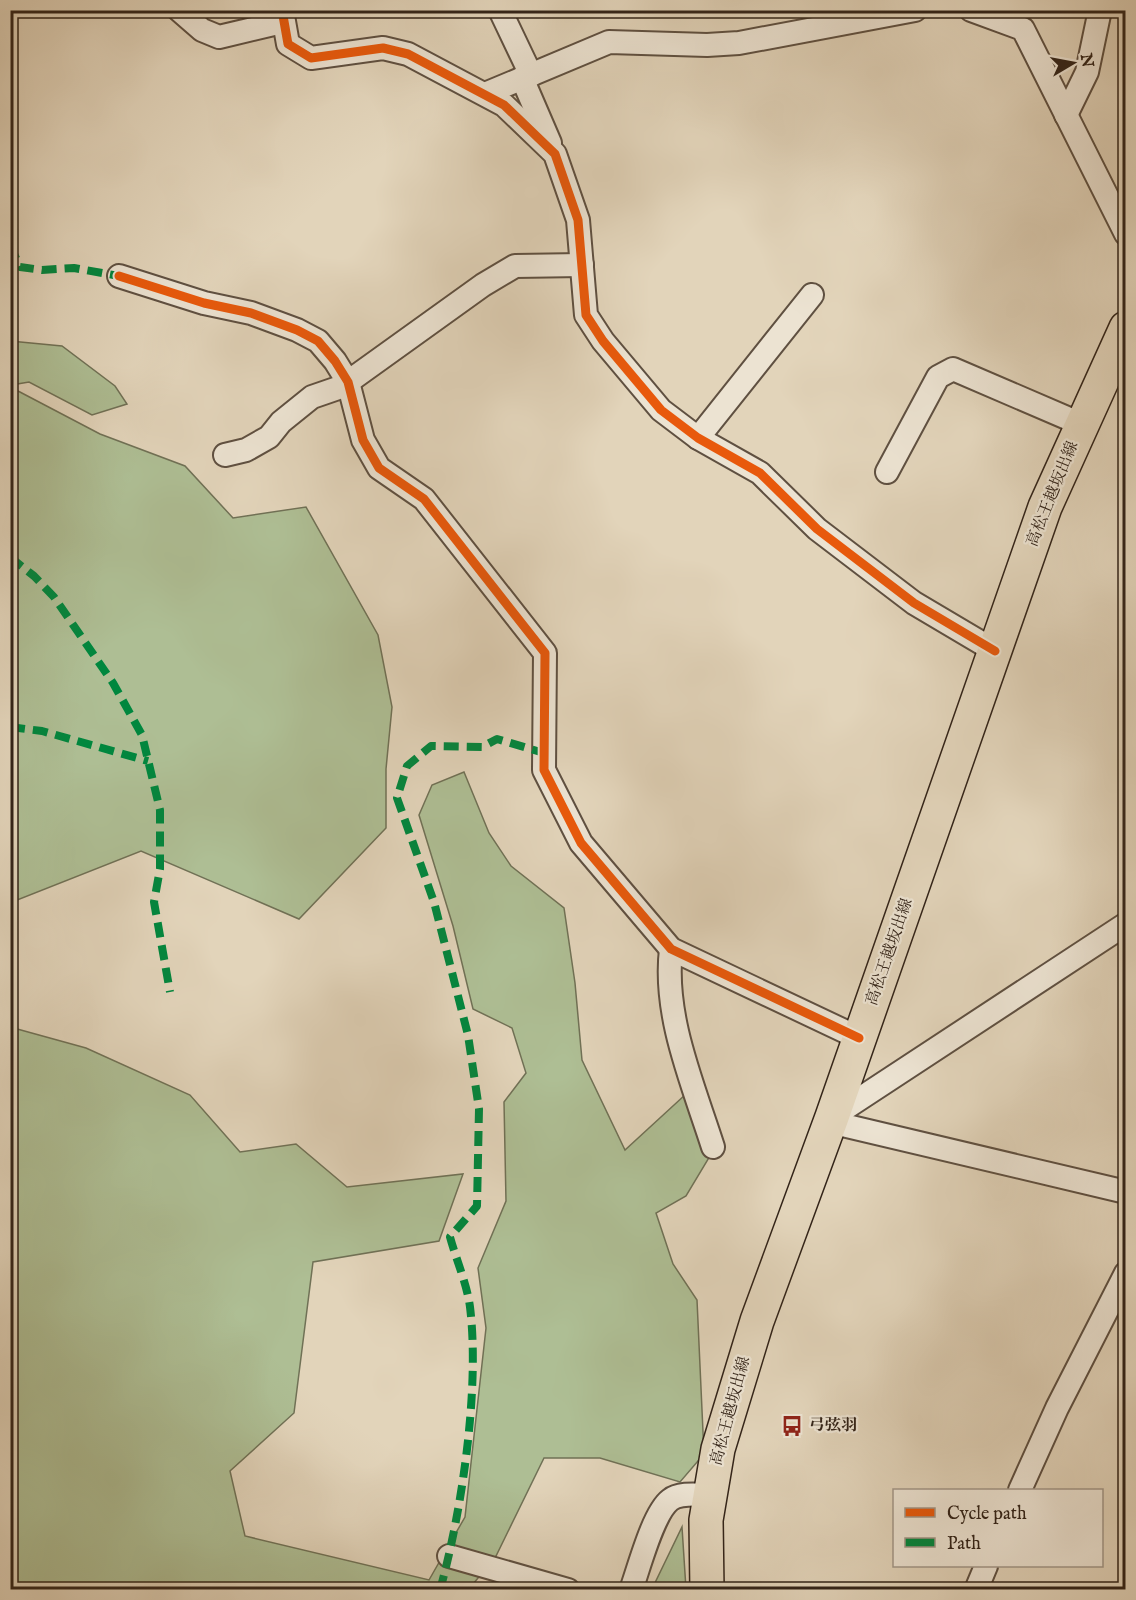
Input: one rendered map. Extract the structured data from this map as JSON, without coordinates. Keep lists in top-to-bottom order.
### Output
{
  "streets": {
    "main road": ["高松王越坂出線"]
  },
  "places": {
    "bus stop": ["弓弦羽"]
  },
  "legend": ["Cycle path", "Path"],
  "north": "right"
}
